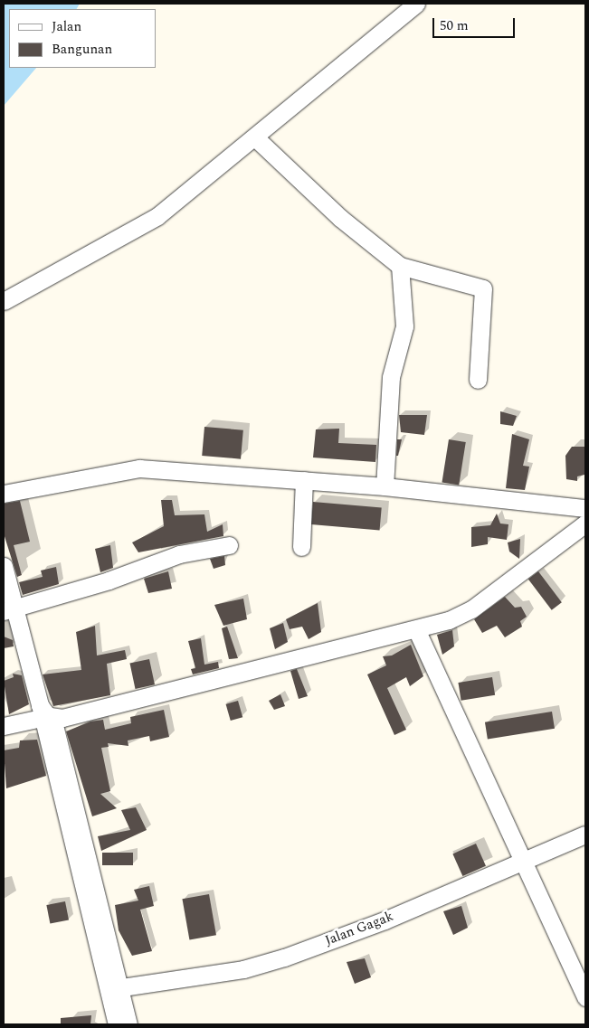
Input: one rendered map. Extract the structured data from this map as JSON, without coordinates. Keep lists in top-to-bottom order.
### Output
{
  "streets": {
    "street": ["Jalan Gagak"]
  },
  "legend": ["Jalan", "Bangunan"],
  "scale_bar": "50 m"
}
